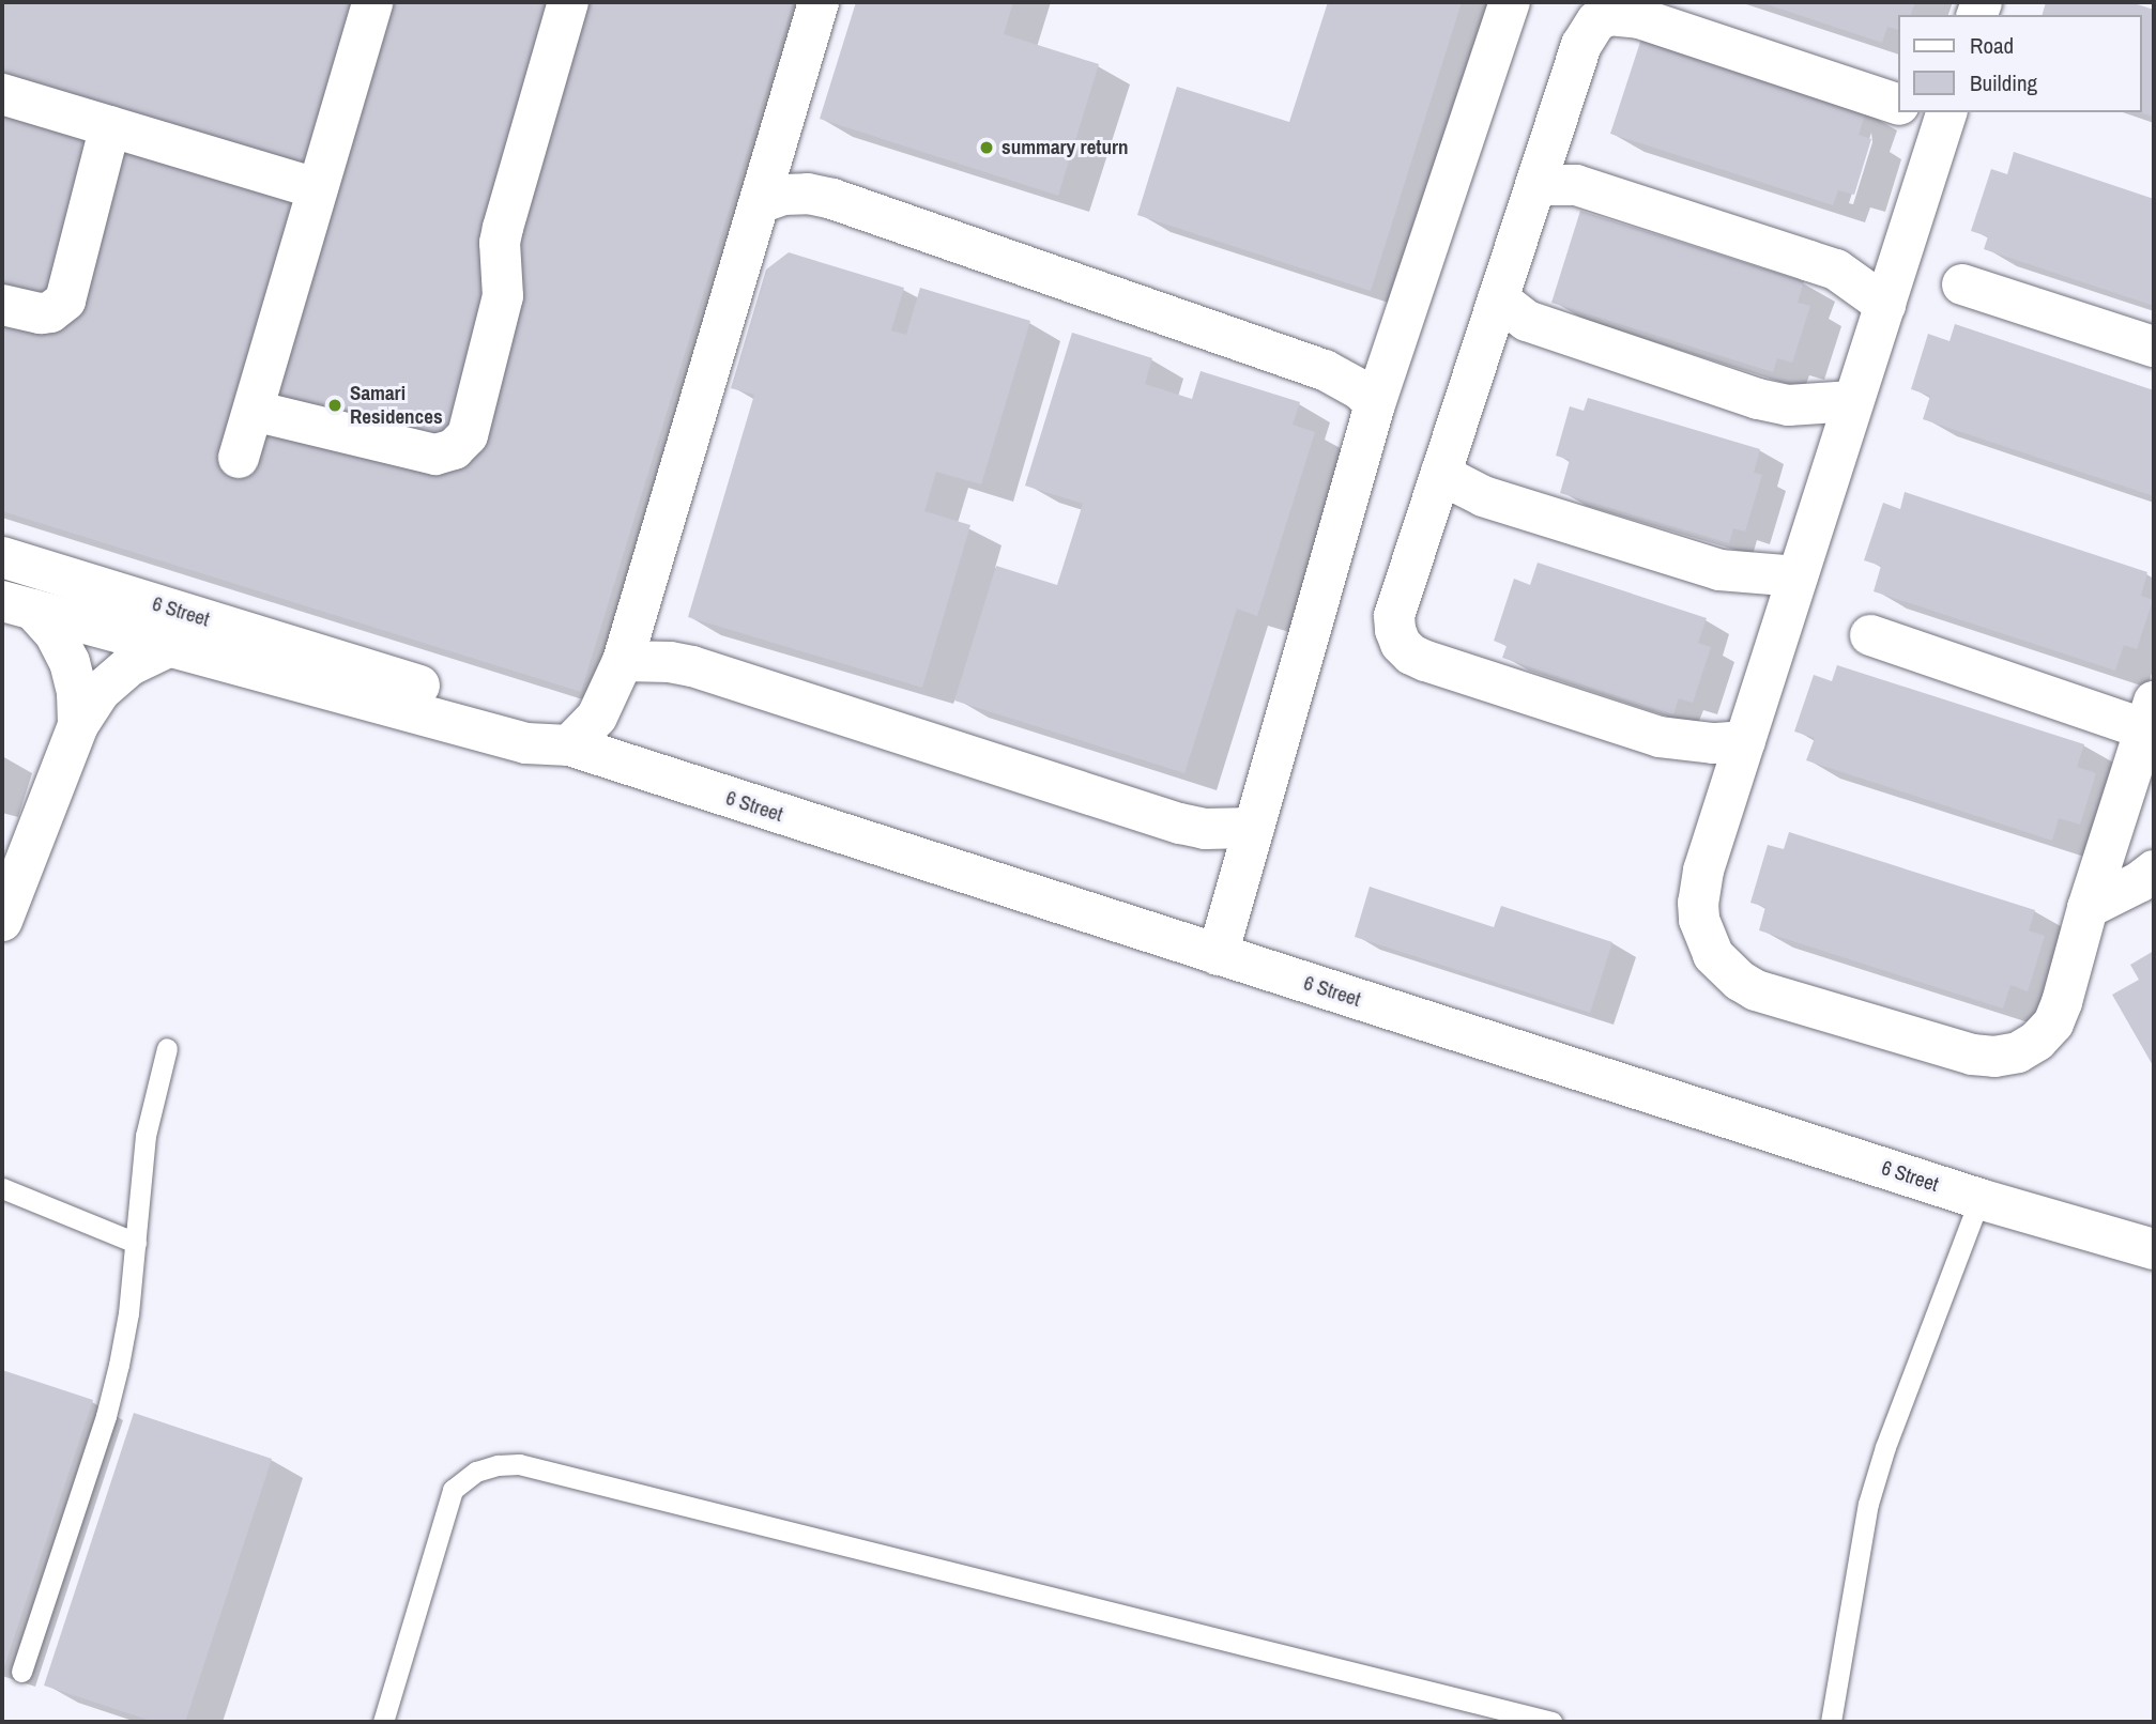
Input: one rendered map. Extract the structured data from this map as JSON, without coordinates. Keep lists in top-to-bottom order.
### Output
{
  "streets": {
    "street": ["6 Street"]
  },
  "places": ["summary return", "Samari Residences"],
  "legend": ["Road", "Building"]
}
